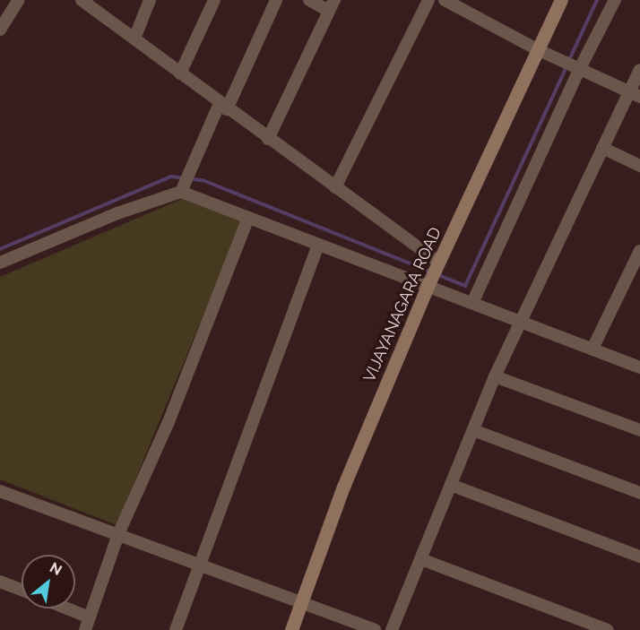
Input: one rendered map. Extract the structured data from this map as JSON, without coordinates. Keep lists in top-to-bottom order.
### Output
{
  "streets": {
    "street": ["VIJAYANAGARA ROAD"]
  },
  "north": "top right"
}
